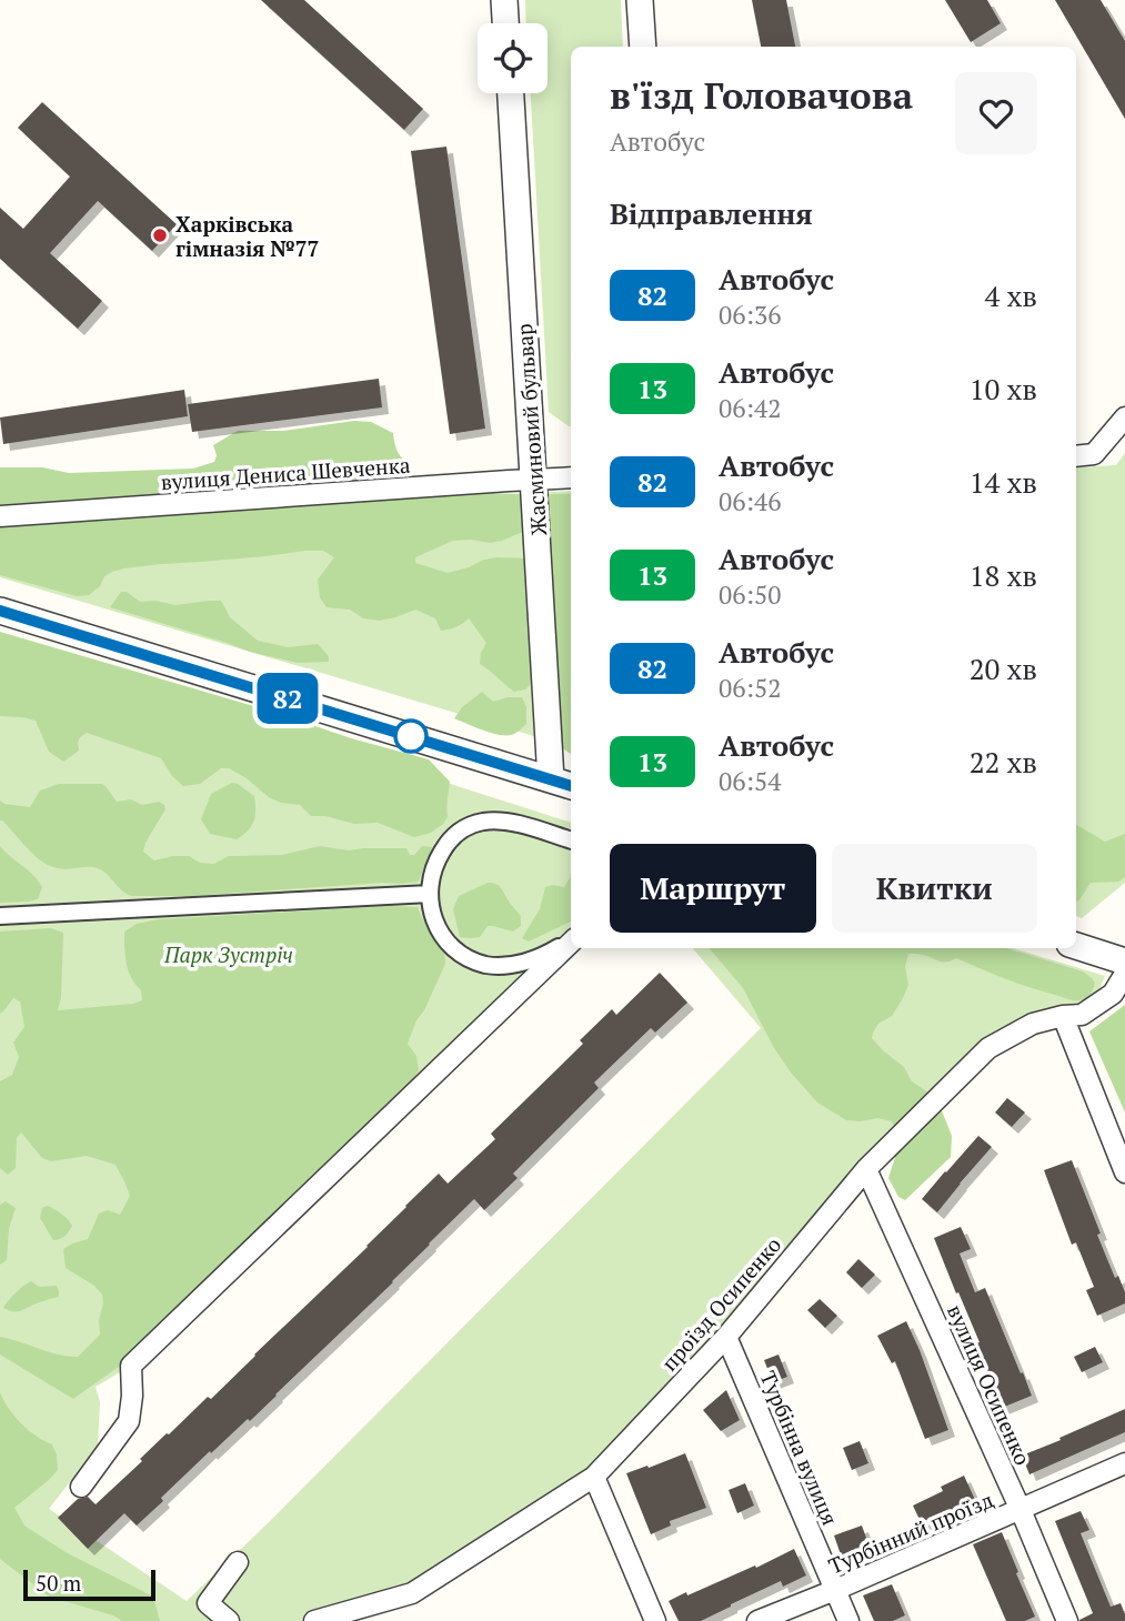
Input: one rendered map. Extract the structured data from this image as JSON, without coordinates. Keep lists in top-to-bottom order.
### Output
{
  "streets": {
    "street": [
      "Жасминовий бульвар",
      "вулиця Дениса Шевченка",
      "проїзд Осипенко",
      "вулиця Осипенко",
      "Турбінна вулиця",
      "Турбінний проїзд"
    ]
  },
  "crossings": [
    ["Жасминовий бульвар", "вулиця Дениса Шевченка"],
    ["проїзд Осипенко", "вулиця Осипенко"],
    ["проїзд Осипенко", "Турбінна вулиця"],
    ["вулиця Осипенко", "Турбінний проїзд"],
    ["Турбінна вулиця", "Турбінний проїзд"]
  ],
  "parks": ["Парк Зустріч"],
  "places": ["Харківська гімназія №77"],
  "lines": ["bus line 82"],
  "scale_bar": "50 m",
  "page": {
    "on_map": "82",
    "heading": [
      ["в'їзд Головачова", "Автобус"],
      "Відправлення"
    ],
    "list": [
      {
        "mark": "82",
        "name": "Автобус",
        "note": "06:36",
        "value": "4 хв"
      },
      {
        "mark": "13",
        "name": "Автобус",
        "note": "06:42",
        "value": "10 хв"
      },
      {
        "mark": "82",
        "name": "Автобус",
        "note": "06:46",
        "value": "14 хв"
      },
      {
        "mark": "13",
        "name": "Автобус",
        "note": "06:50",
        "value": "18 хв"
      },
      {
        "mark": "82",
        "name": "Автобус",
        "note": "06:52",
        "value": "20 хв"
      },
      {
        "mark": "13",
        "name": "Автобус",
        "note": "06:54",
        "value": "22 хв"
      }
    ],
    "buttons": ["Маршрут", "Квитки"],
    "scale": "50 m"
  }
}
